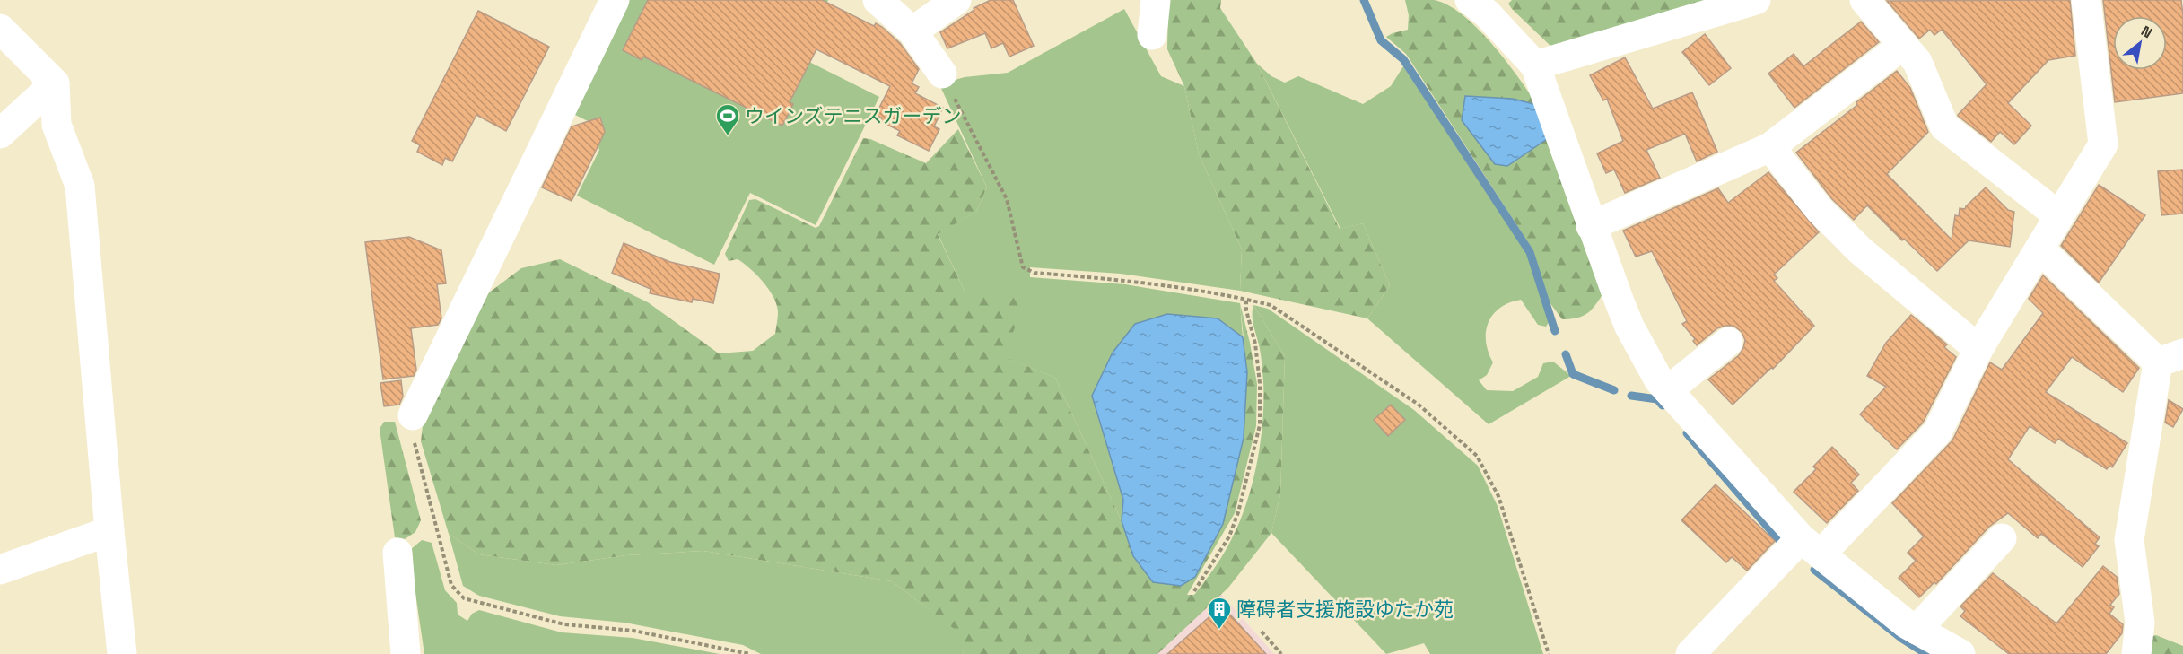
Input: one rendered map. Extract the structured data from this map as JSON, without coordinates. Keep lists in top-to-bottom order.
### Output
{
  "places": {
    "sports": ["ウインズテニスガーデン"],
    "building": ["障碍者支援施設ゆたか苑"]
  },
  "north": "top right"
}
